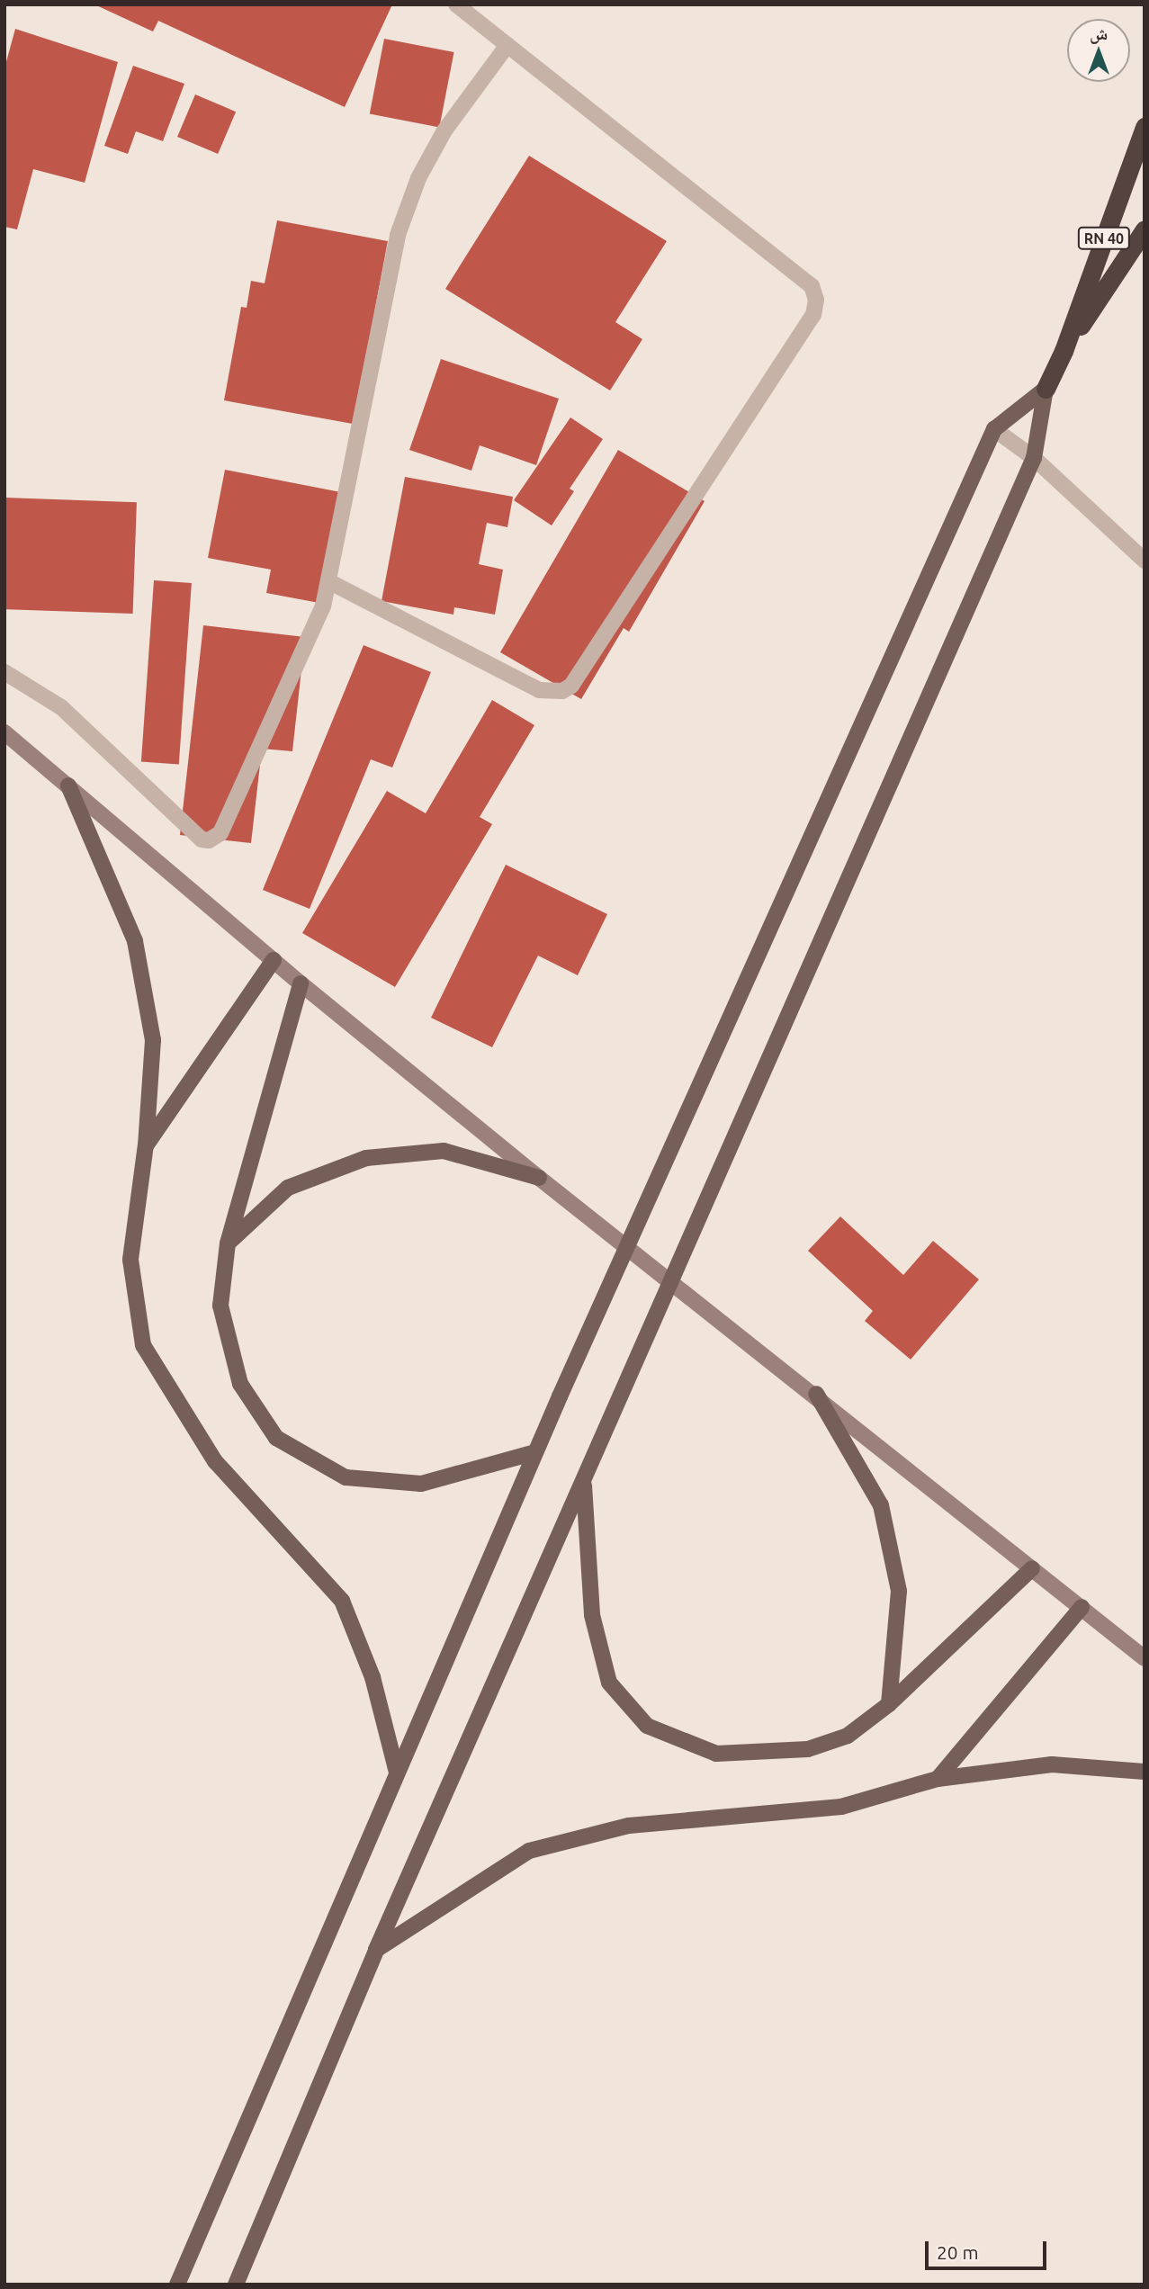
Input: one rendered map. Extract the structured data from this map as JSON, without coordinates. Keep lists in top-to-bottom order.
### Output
{
  "streets": {
    "highway": ["RN 40"]
  },
  "scale_bar": "20 m",
  "north": "top"
}
